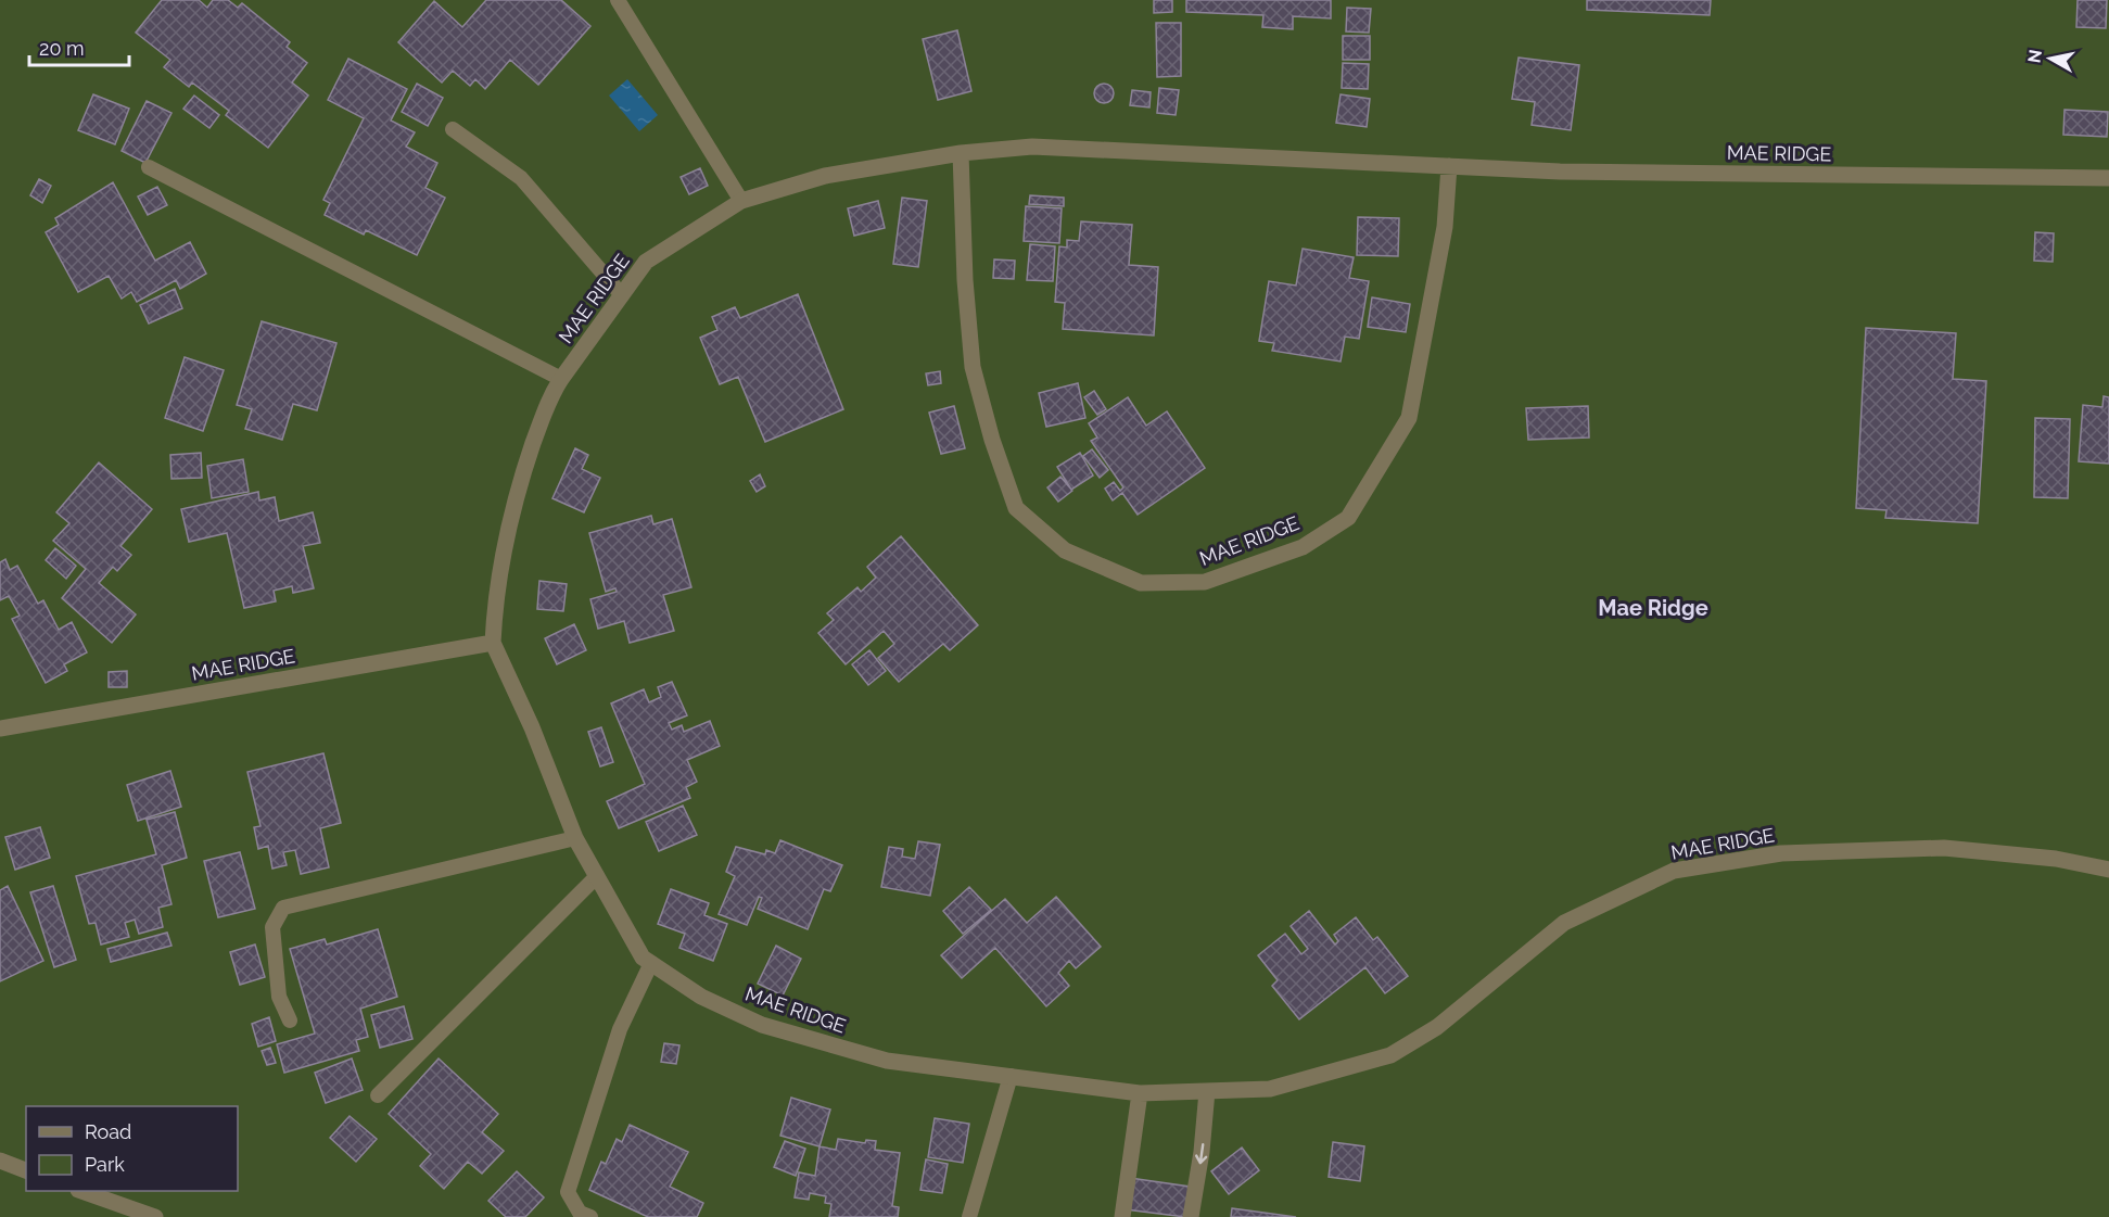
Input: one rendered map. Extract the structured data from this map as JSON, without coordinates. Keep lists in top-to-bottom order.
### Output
{
  "streets": {
    "street": ["MAE RIDGE"]
  },
  "districts": ["Mae Ridge"],
  "legend": ["Road", "Park"],
  "scale_bar": "20 m",
  "north": "left"
}
